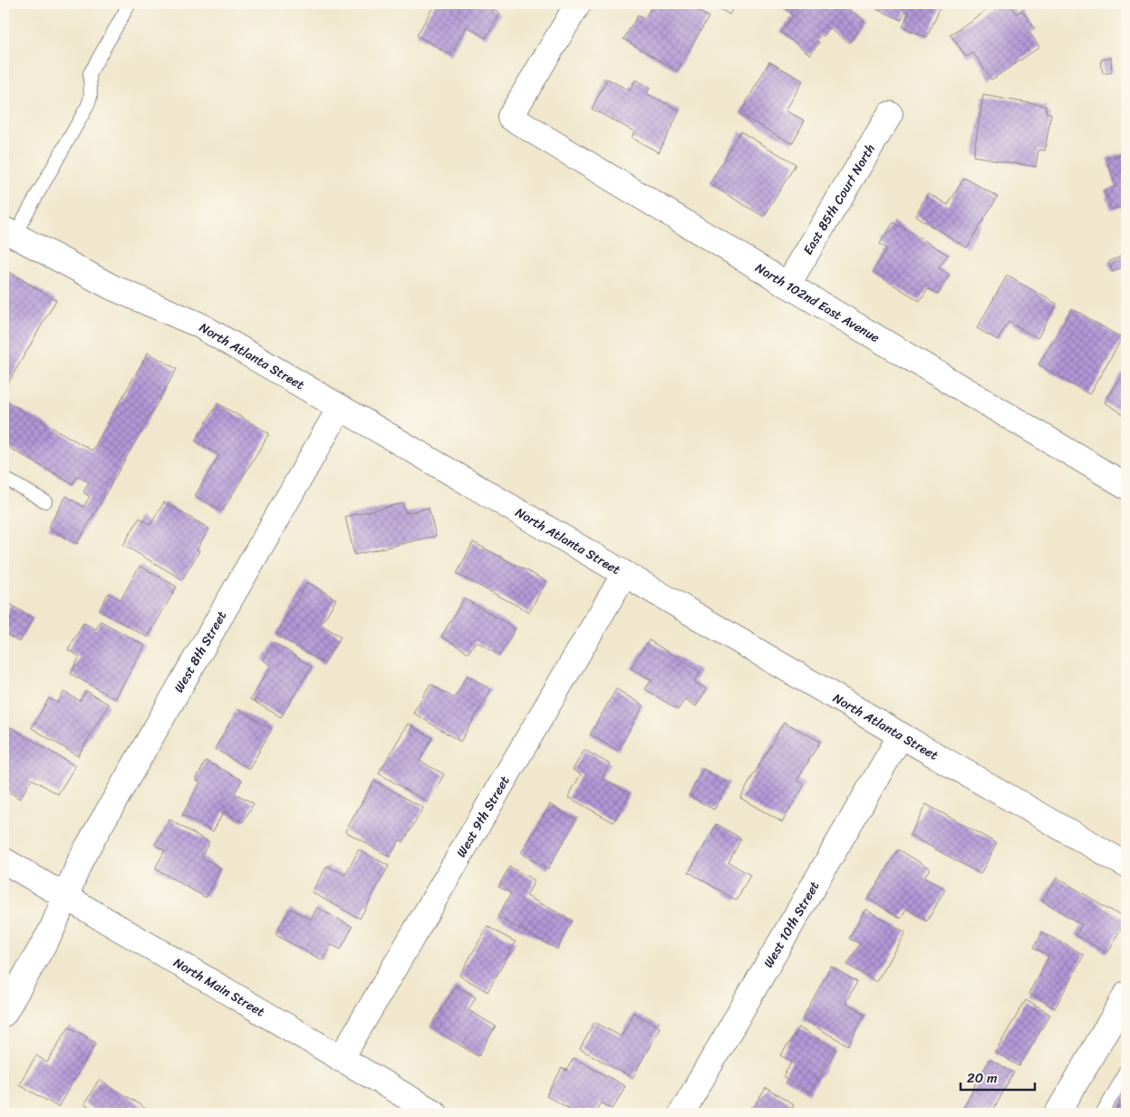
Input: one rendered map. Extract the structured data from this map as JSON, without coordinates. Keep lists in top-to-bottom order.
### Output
{
  "streets": {
    "street": [
      "East 85th Court North",
      "North 102nd East Avenue",
      "North Atlanta Street",
      "West 8th Street",
      "West 9th Street",
      "West 10th Street",
      "North Main Street"
    ]
  },
  "crossings": [
    ["East 85th Court North", "North 102nd East Avenue"],
    ["North Atlanta Street", "West 8th Street"],
    ["North Atlanta Street", "West 9th Street"],
    ["North Atlanta Street", "West 10th Street"],
    ["West 8th Street", "North Main Street"],
    ["West 9th Street", "North Main Street"]
  ],
  "scale_bar": "20 m"
}
